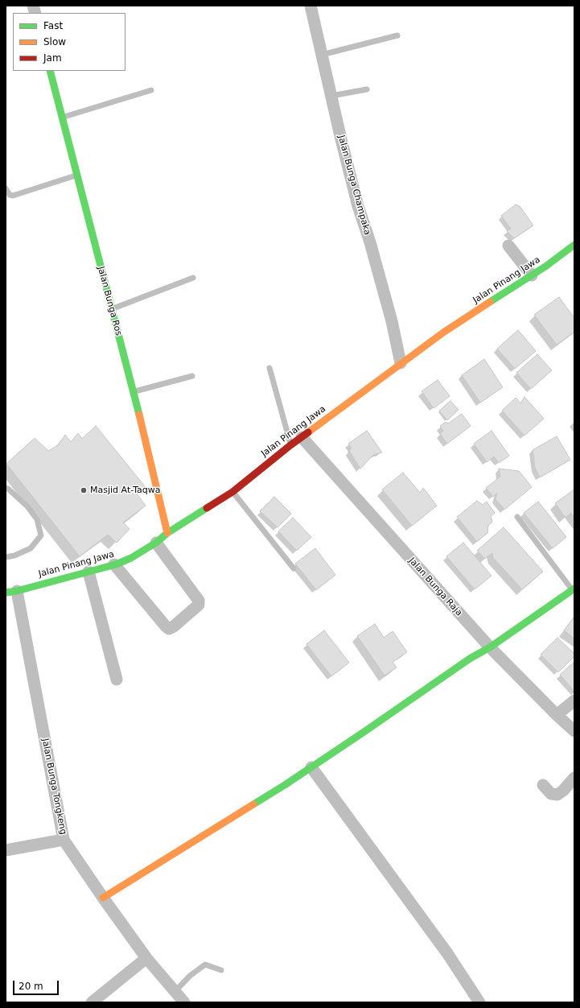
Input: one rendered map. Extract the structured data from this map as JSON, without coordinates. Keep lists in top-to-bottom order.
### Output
{
  "streets": {
    "street": [
      "Jalan Bunga Champaka",
      "Jalan Pinang Jawa",
      "Jalan Bunga Ros",
      "Jalan Bunga Raja",
      "Jalan Bunga Tongkeng"
    ]
  },
  "crossings": [
    ["Jalan Bunga Champaka", "Jalan Pinang Jawa"],
    ["Jalan Pinang Jawa", "Jalan Bunga Ros"],
    ["Jalan Pinang Jawa", "Jalan Bunga Raja"],
    ["Jalan Pinang Jawa", "Jalan Bunga Tongkeng"]
  ],
  "places": ["Masjid At-Taqwa"],
  "legend": ["Fast", "Slow", "Jam"],
  "scale_bar": "20 m"
}
